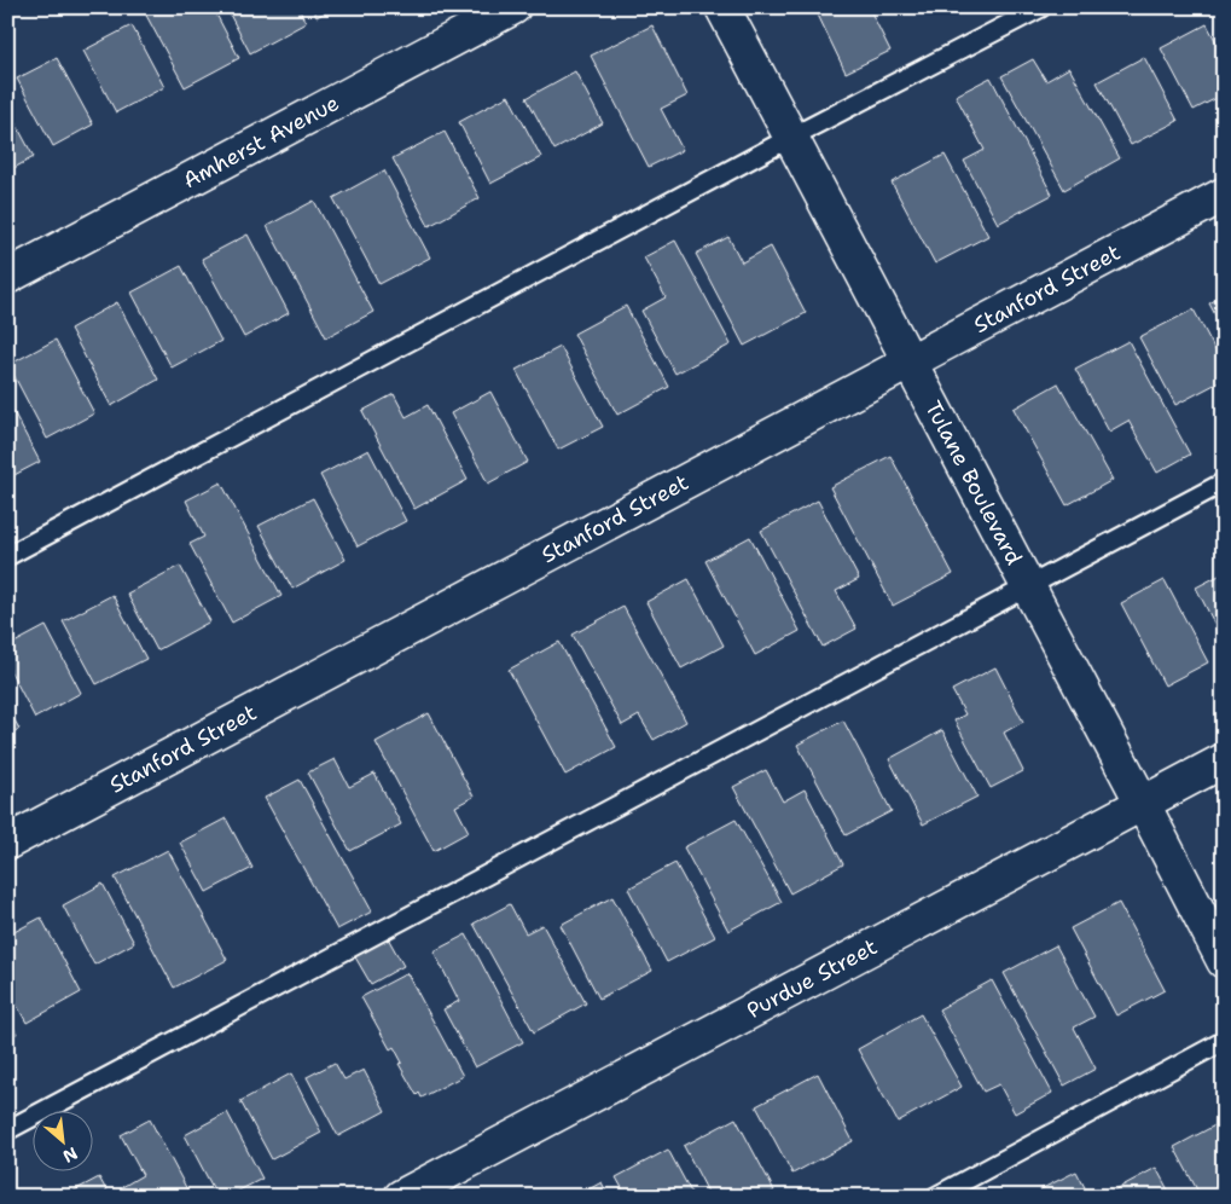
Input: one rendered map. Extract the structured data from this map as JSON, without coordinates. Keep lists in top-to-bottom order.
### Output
{
  "streets": {
    "street": [
      "Amherst Avenue",
      "Stanford Street",
      "Tulane Boulevard",
      "Purdue Street"
    ]
  },
  "crossings": [
    ["Stanford Street", "Tulane Boulevard"],
    ["Tulane Boulevard", "Purdue Street"]
  ],
  "north": "bottom right"
}
